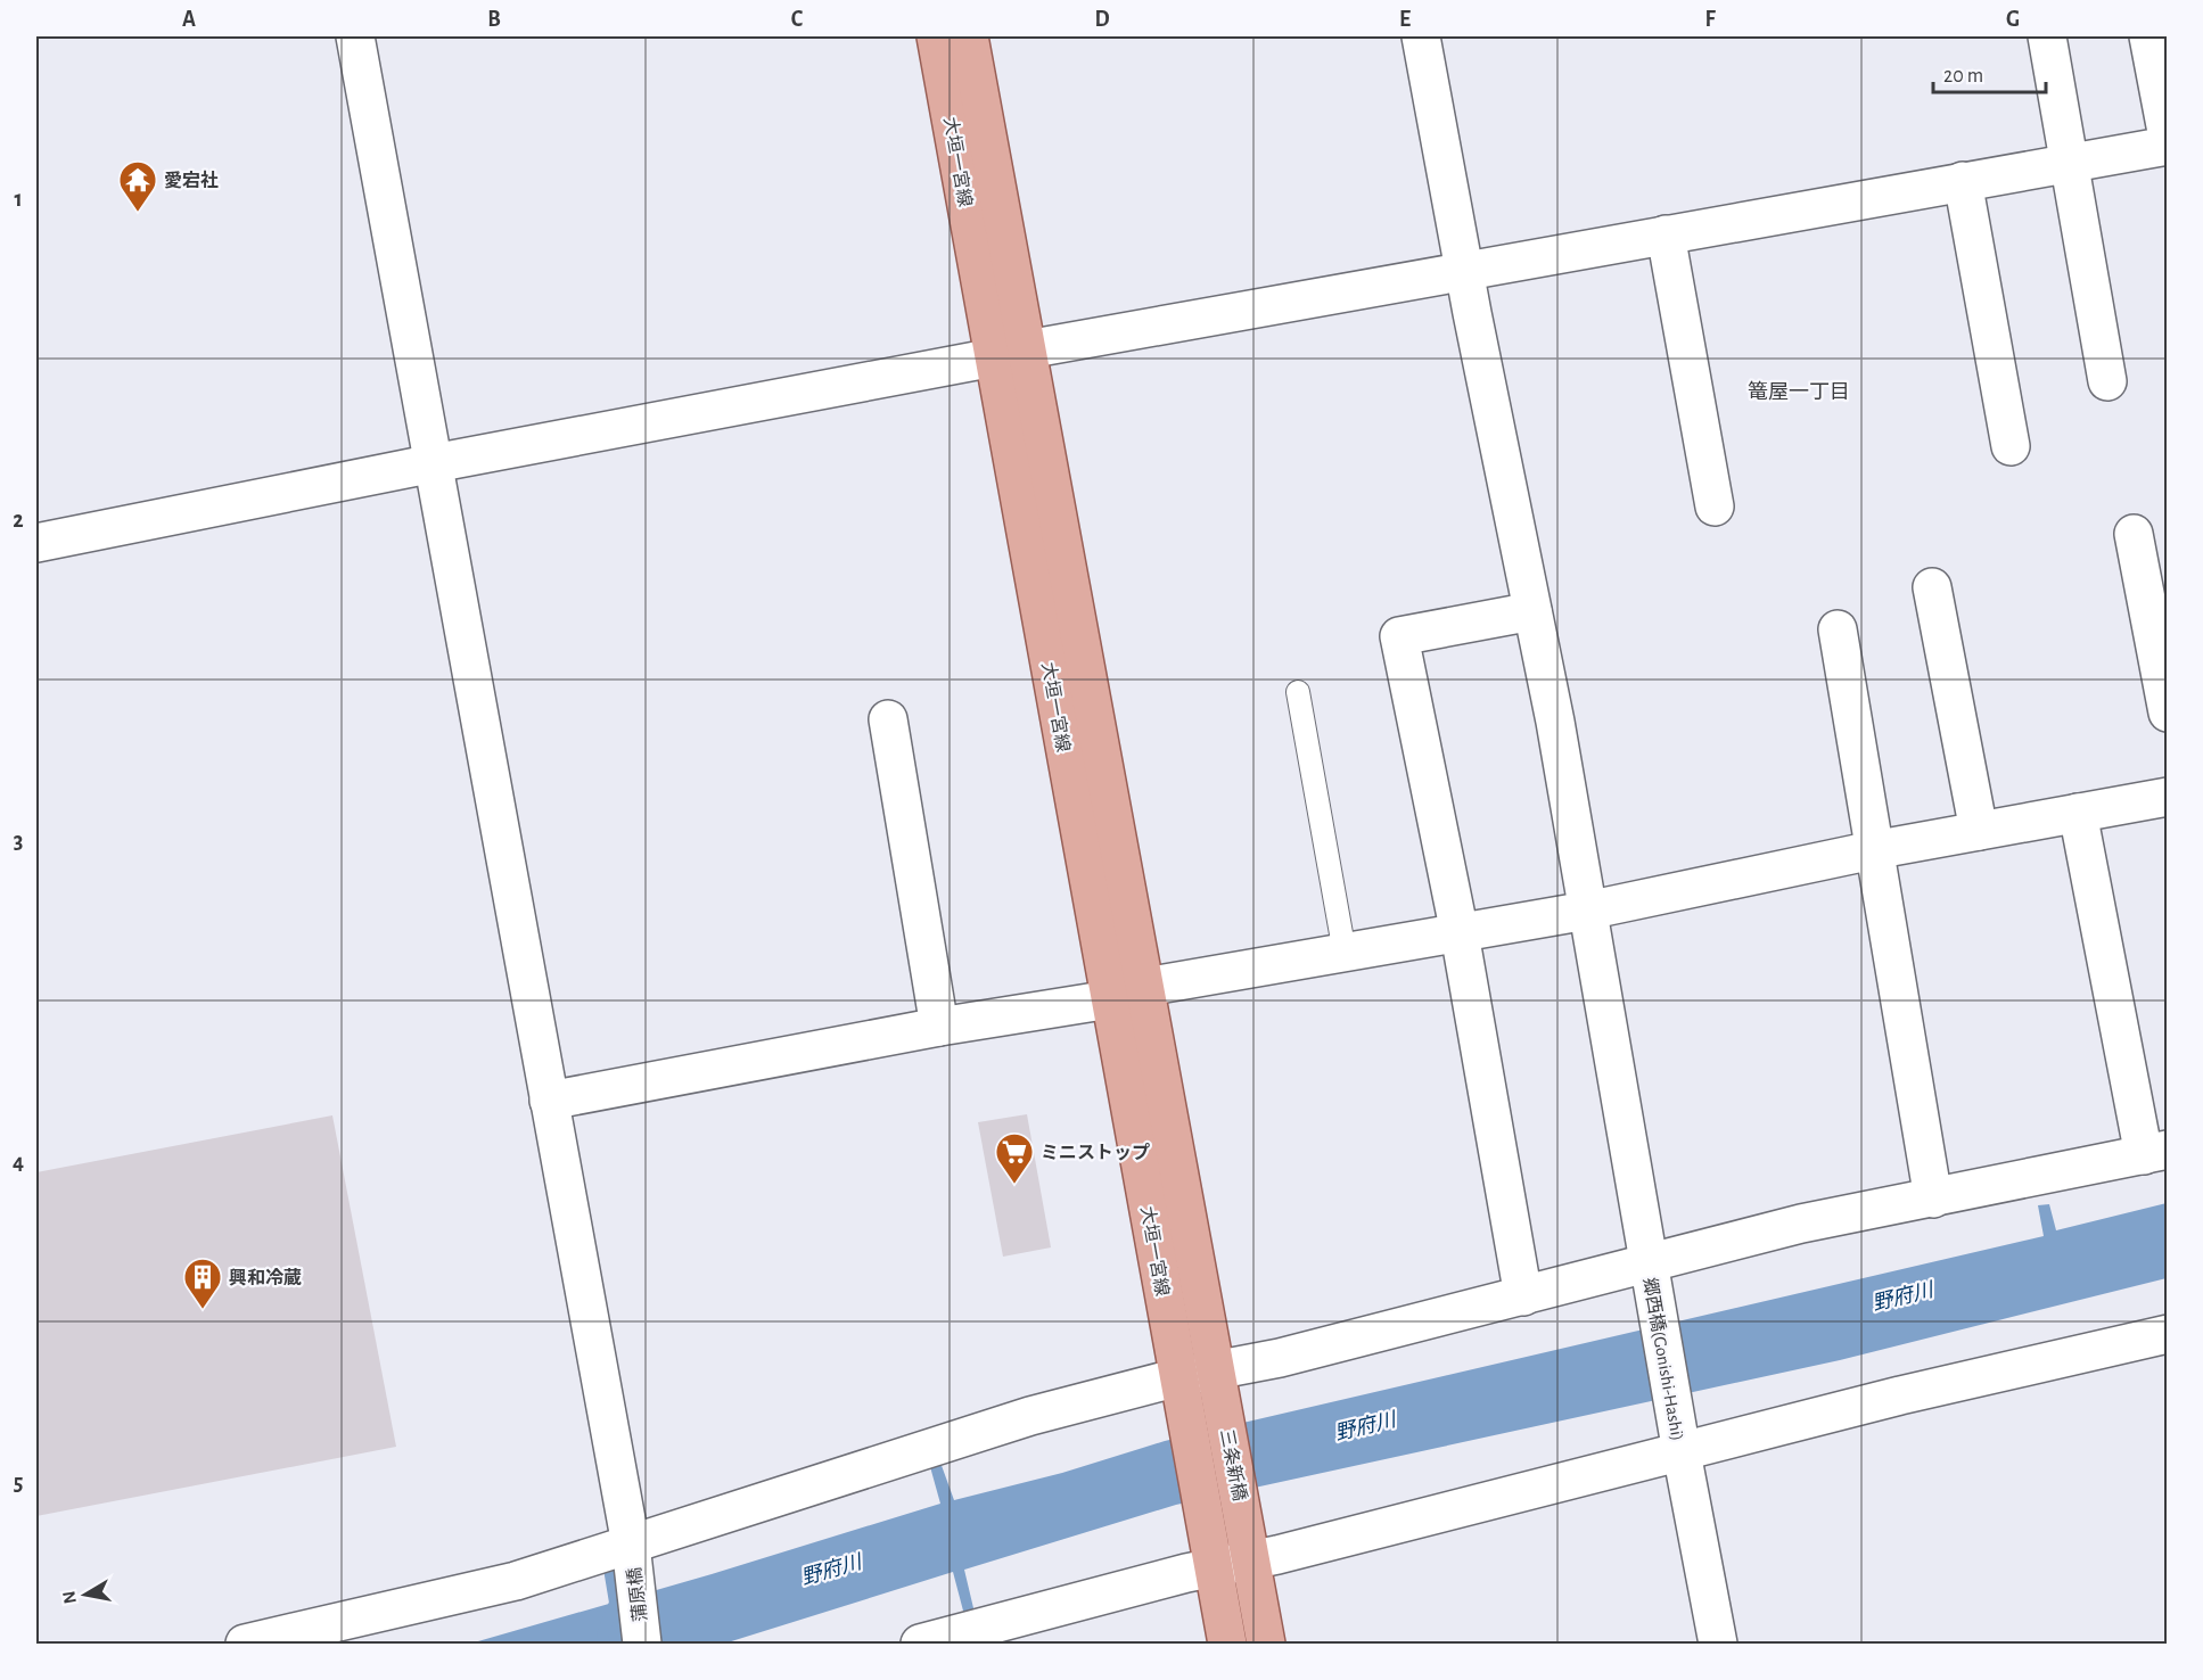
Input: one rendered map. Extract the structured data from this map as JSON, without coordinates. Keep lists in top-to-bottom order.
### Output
{
  "streets": {
    "main road": ["大垣一宮線", "三条新橋"],
    "street": ["郷西橋(Gonishi-Hashi)", "蒲原橋"]
  },
  "crossings": [
    ["大垣一宮線", "三条新橋"]
  ],
  "districts": ["篭屋一丁目"],
  "water": ["野府川"],
  "places": {
    "temple": ["愛宕社"],
    "supermarket": ["ミニストップ"],
    "building": ["興和冷蔵"]
  },
  "scale_bar": "20 m",
  "north": "left",
  "grid": {
    "columns": [
      "A",
      "B",
      "C",
      "D",
      "E",
      "F",
      "G"
    ],
    "rows": [
      "1",
      "2",
      "3",
      "4",
      "5"
    ]
  }
}
